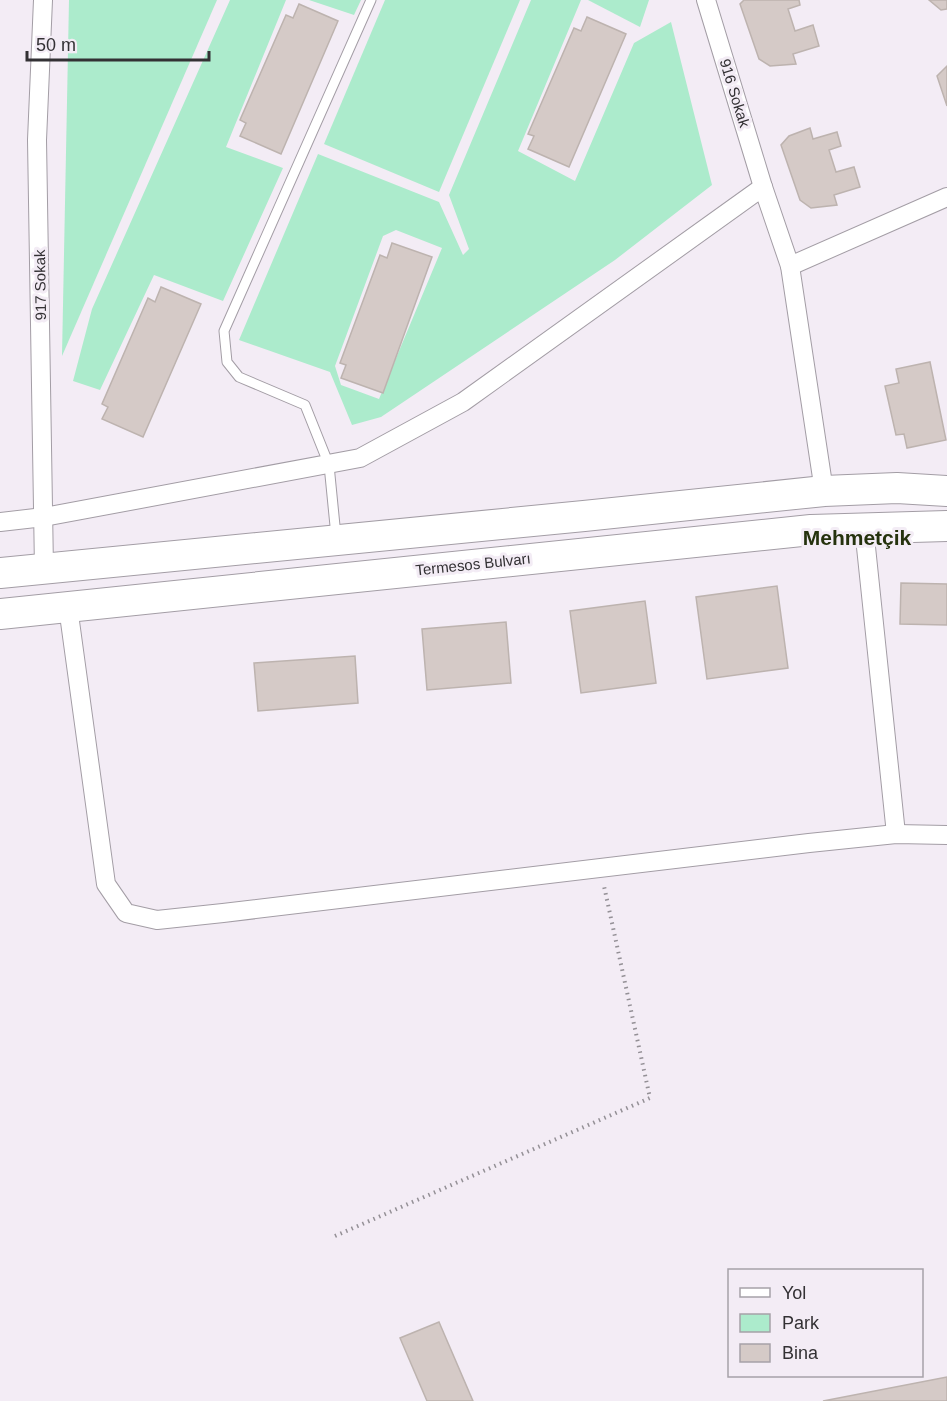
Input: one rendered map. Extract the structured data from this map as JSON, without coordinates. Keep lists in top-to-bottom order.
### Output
{
  "streets": {
    "main road": ["Termesos Bulvarı"],
    "street": ["916 Sokak", "917 Sokak"]
  },
  "districts": ["Mehmetçik"],
  "legend": ["Yol", "Park", "Bina"],
  "scale_bar": "50 m"
}
